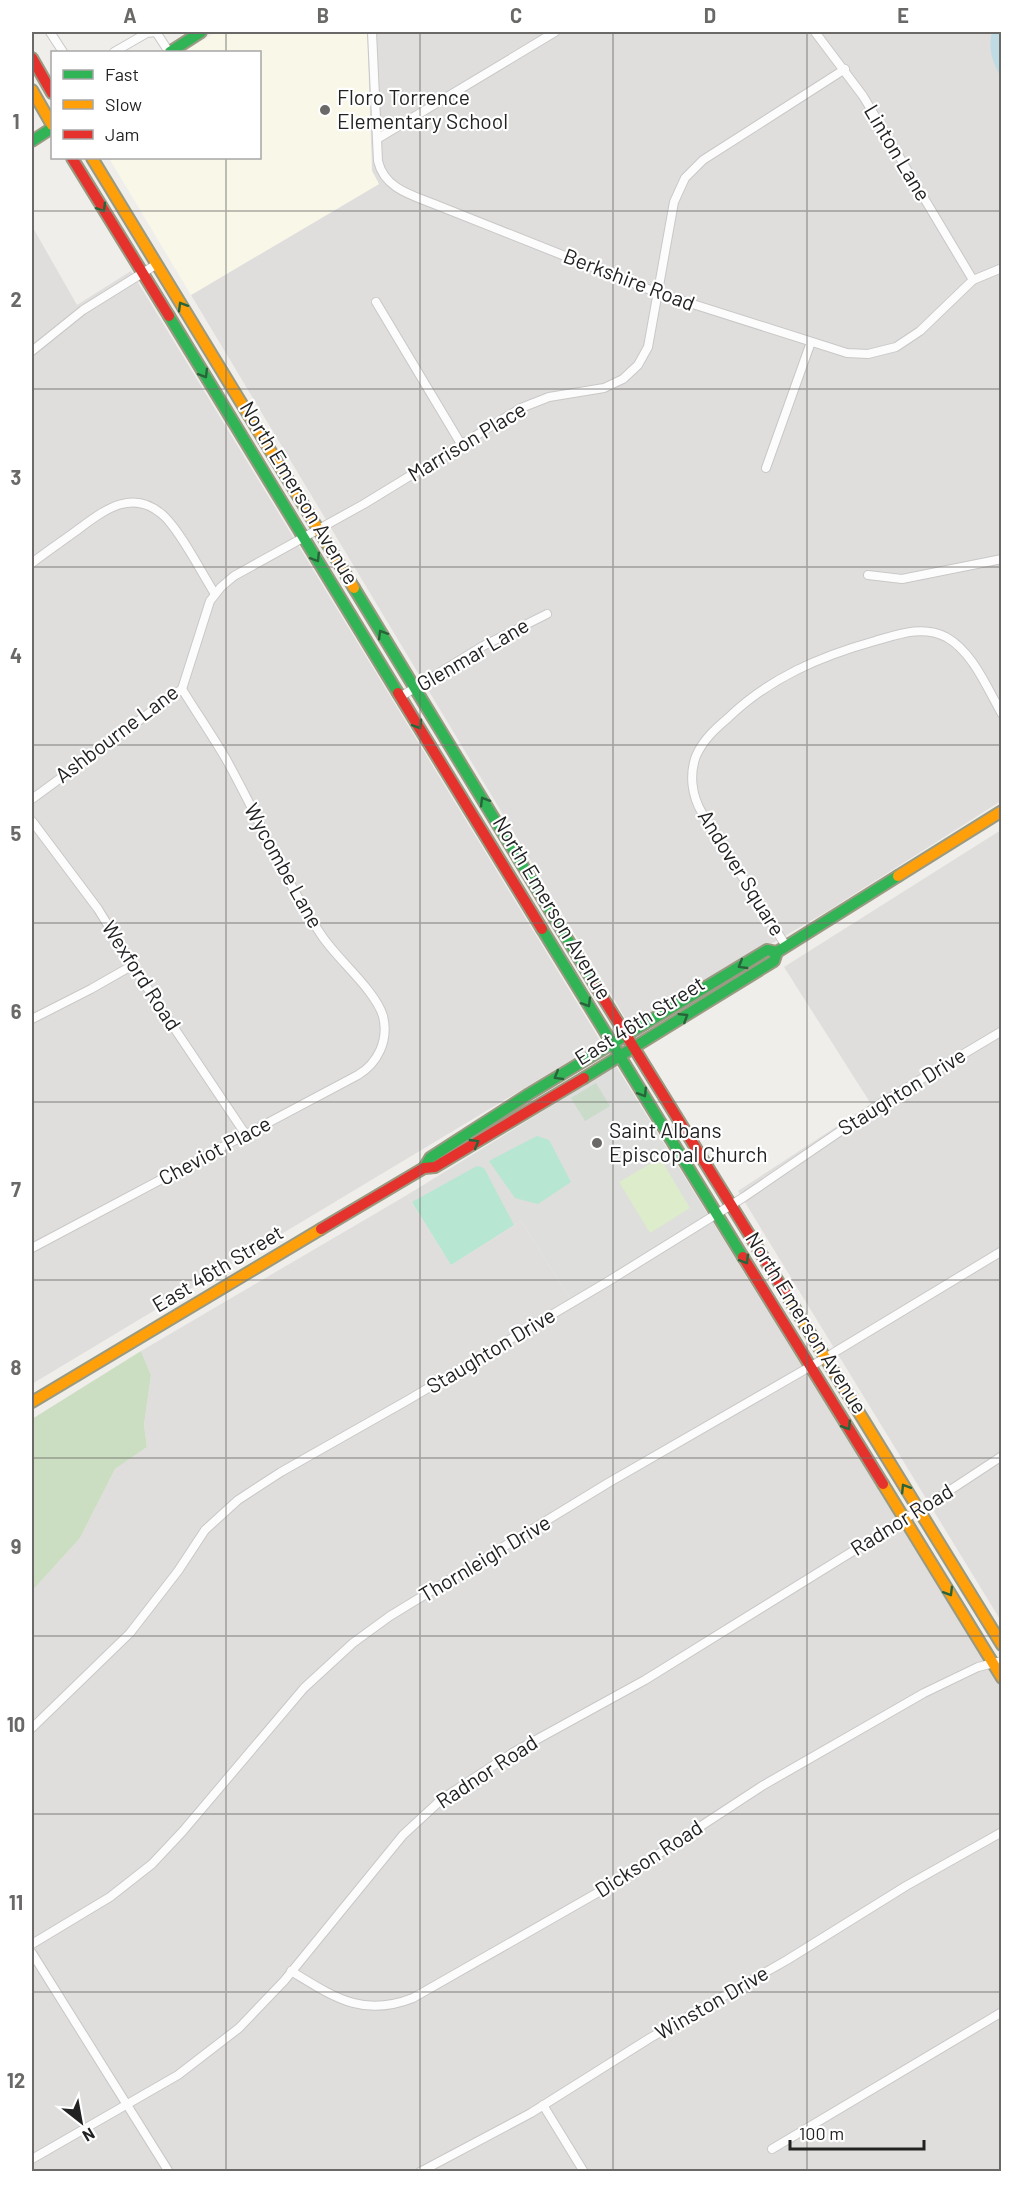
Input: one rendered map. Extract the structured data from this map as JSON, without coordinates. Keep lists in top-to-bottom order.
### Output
{
  "streets": {
    "main road": ["North Emerson Avenue", "East 46th Street"],
    "street": [
      "Linton Lane",
      "Berkshire Road",
      "Marrison Place",
      "Glenmar Lane",
      "Ashbourne Lane",
      "Wycombe Lane",
      "Andover Square",
      "Wexford Road",
      "Staughton Drive",
      "Cheviot Place",
      "Radnor Road",
      "Thornleigh Drive",
      "Dickson Road",
      "Winston Drive"
    ]
  },
  "crossings": [
    ["Linton Lane", "Berkshire Road"],
    ["Linton Lane", "Marrison Place"],
    ["Berkshire Road", "Marrison Place"],
    ["Marrison Place", "North Emerson Avenue"],
    ["Marrison Place", "Ashbourne Lane"],
    ["North Emerson Avenue", "Glenmar Lane"],
    ["North Emerson Avenue", "East 46th Street"],
    ["North Emerson Avenue", "Staughton Drive"],
    ["North Emerson Avenue", "Radnor Road"],
    ["North Emerson Avenue", "Thornleigh Drive"],
    ["North Emerson Avenue", "Dickson Road"],
    ["Ashbourne Lane", "Wycombe Lane"],
    ["Wycombe Lane", "Cheviot Place"],
    ["Andover Square", "East 46th Street"],
    ["Wexford Road", "Cheviot Place"],
    ["Radnor Road", "Dickson Road"]
  ],
  "places": ["Floro Torrence Elementary School", "Saint Albans Episcopal Church"],
  "legend": ["Fast", "Slow", "Jam"],
  "scale_bar": "100 m",
  "north": "bottom right",
  "grid": {
    "columns": [
      "A",
      "B",
      "C",
      "D",
      "E"
    ],
    "rows": [
      "1",
      "2",
      "3",
      "4",
      "5",
      "6",
      "7",
      "8",
      "9",
      "10",
      "11",
      "12"
    ]
  }
}
